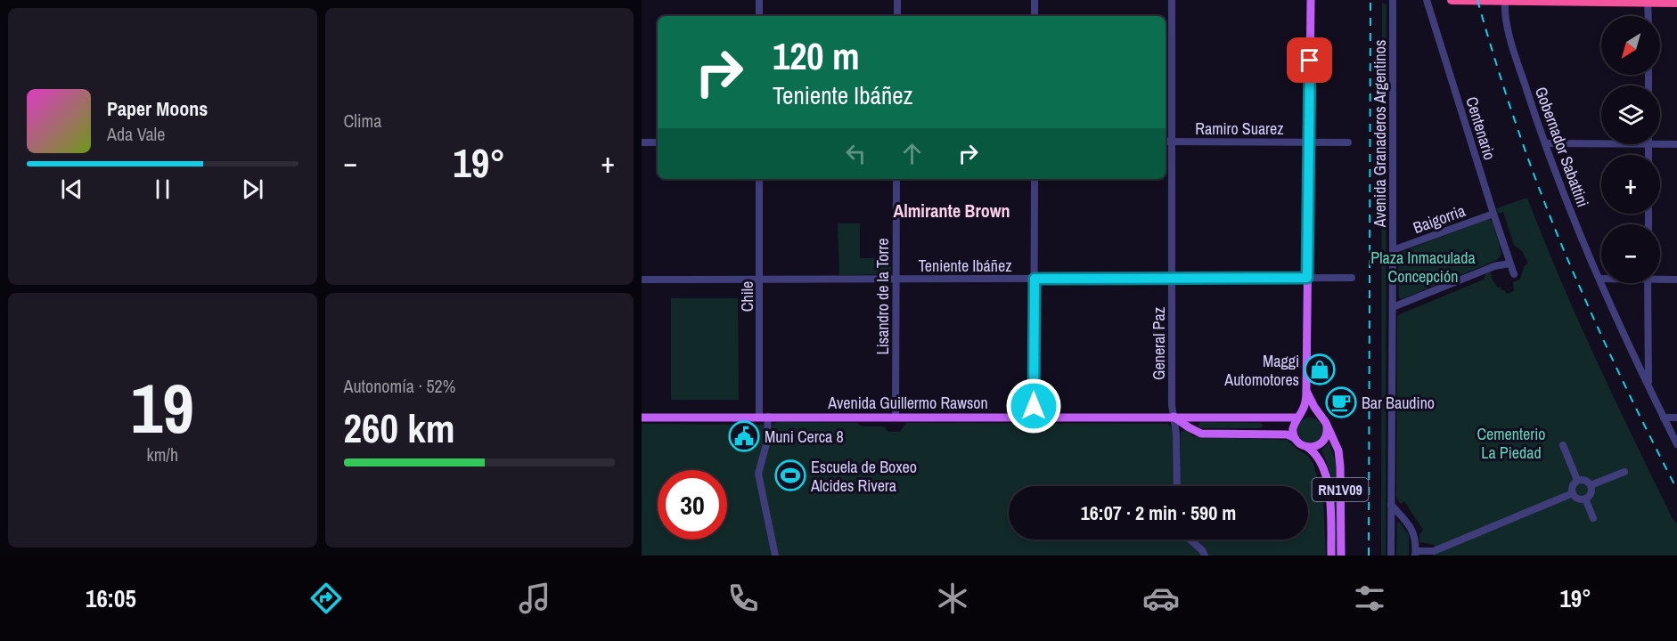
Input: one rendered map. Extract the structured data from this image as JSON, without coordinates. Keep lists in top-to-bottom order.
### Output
{
  "streets": {
    "main road": ["Avenida Guillermo Rawson", "RN1V09"],
    "street": [
      "Ramiro Suarez",
      "Centenario",
      "Avenida Granaderos Argentinos",
      "Gobernador Sabattini",
      "Baigorria",
      "Teniente Ibáñez",
      "Chile",
      "Lisandro de la Torre",
      "General Paz"
    ]
  },
  "crossings": [
    ["Ramiro Suarez", "General Paz"],
    ["Ramiro Suarez", "RN1V09"],
    ["Centenario", "Baigorria"],
    ["Avenida Granaderos Argentinos", "Baigorria"],
    ["Teniente Ibáñez", "Chile"],
    ["Teniente Ibáñez", "Lisandro de la Torre"],
    ["Teniente Ibáñez", "General Paz"],
    ["Teniente Ibáñez", "RN1V09"],
    ["Chile", "Avenida Guillermo Rawson"],
    ["Lisandro de la Torre", "Avenida Guillermo Rawson"],
    ["General Paz", "Avenida Guillermo Rawson"],
    ["Avenida Guillermo Rawson", "RN1V09"]
  ],
  "districts": ["Almirante Brown"],
  "parks": ["Plaza Inmaculada Concepción", "Cementerio La Piedad"],
  "places": {
    "shop": ["Maggi Automotores"],
    "cafe": ["Bar Baudino"],
    "public building": ["Muni Cerca 8"],
    "sports": ["Escuela de Boxeo Alcides Rivera"]
  },
  "north": "bottom left",
  "page": {
    "tile": [
      "Clima",
      ["19", "km/h"],
      ["Autonomía · 52%", "260 km"]
    ],
    "map_buttons": ["+", "−"],
    "turn": ["120 m", "Teniente Ibáñez"],
    "song": ["Paper Moons", "Ada Vale"],
    "heat": ["−", "19°", "+"],
    "limit": "30",
    "trip": "16:07 · 2 min · 590 m",
    "tabs": ["16:05", "19°"]
  }
}
